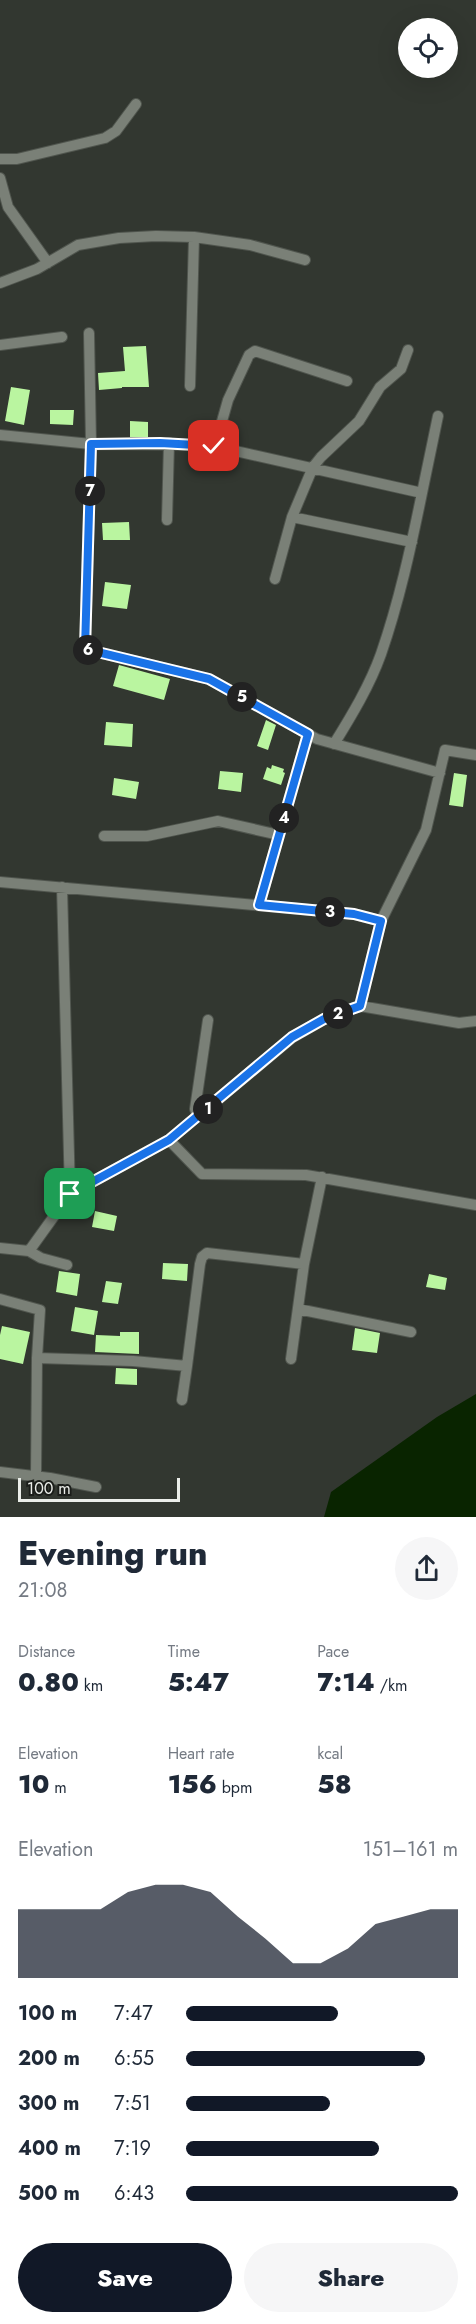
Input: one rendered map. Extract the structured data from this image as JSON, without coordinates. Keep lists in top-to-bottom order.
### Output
{
  "scale_bar": "100 m",
  "page": {
    "pins": [
      "7",
      "6",
      "5",
      "4",
      "3",
      "2",
      "1"
    ],
    "scale": "100 m",
    "heading": ["Evening run", "21:08"],
    "stats": [
      ["Distance", "0.80 km"],
      ["Time", "5:47"],
      ["Pace", "7:14 /km"],
      ["Elevation", "10 m"],
      ["Heart rate", "156 bpm"],
      ["kcal", "58"]
    ],
    "chart": ["Elevation", "151–161 m"],
    "list": [
      {
        "name": "100 m",
        "note": "7:47"
      },
      {
        "name": "200 m",
        "note": "6:55"
      },
      {
        "name": "300 m",
        "note": "7:51"
      },
      {
        "name": "400 m",
        "note": "7:19"
      },
      {
        "name": "500 m",
        "note": "6:43"
      }
    ],
    "buttons": ["Save", "Share"]
  }
}
